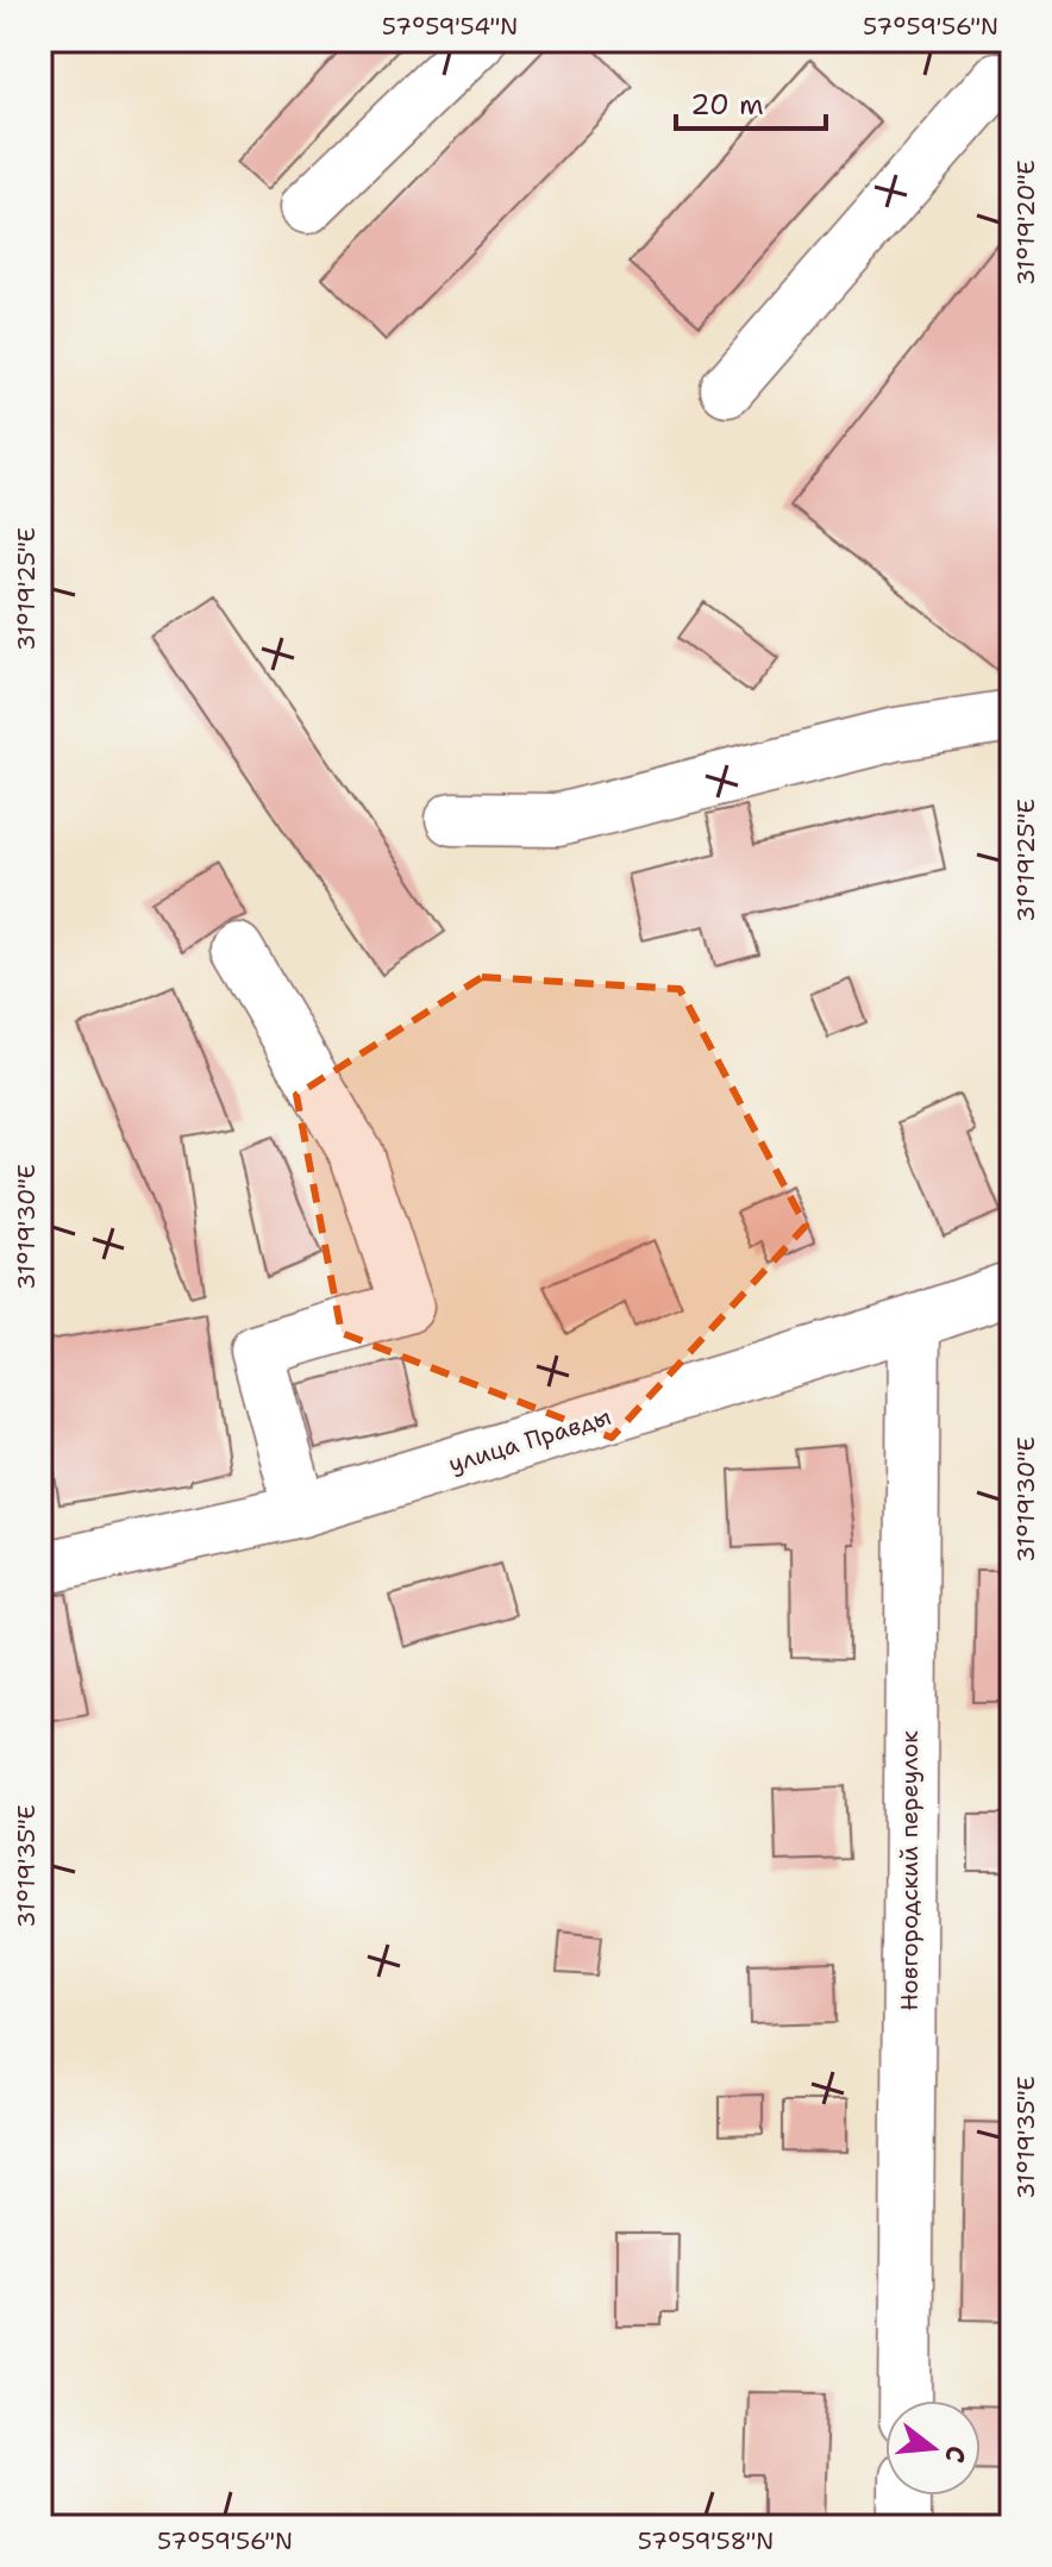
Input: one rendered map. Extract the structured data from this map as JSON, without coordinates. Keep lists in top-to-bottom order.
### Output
{
  "streets": {
    "street": ["улица Правды", "Новгородский переулок"]
  },
  "crossings": [
    ["улица Правды", "Новгородский переулок"]
  ],
  "scale_bar": "20 m",
  "north": "right",
  "coordinates": [
    "57°59'54\"N",
    "57°59'56\"N",
    "31°19'20\"E",
    "31°19'25\"E",
    "31°19'30\"E",
    "31°19'35\"E",
    "57°59'58\"N"
  ]
}
